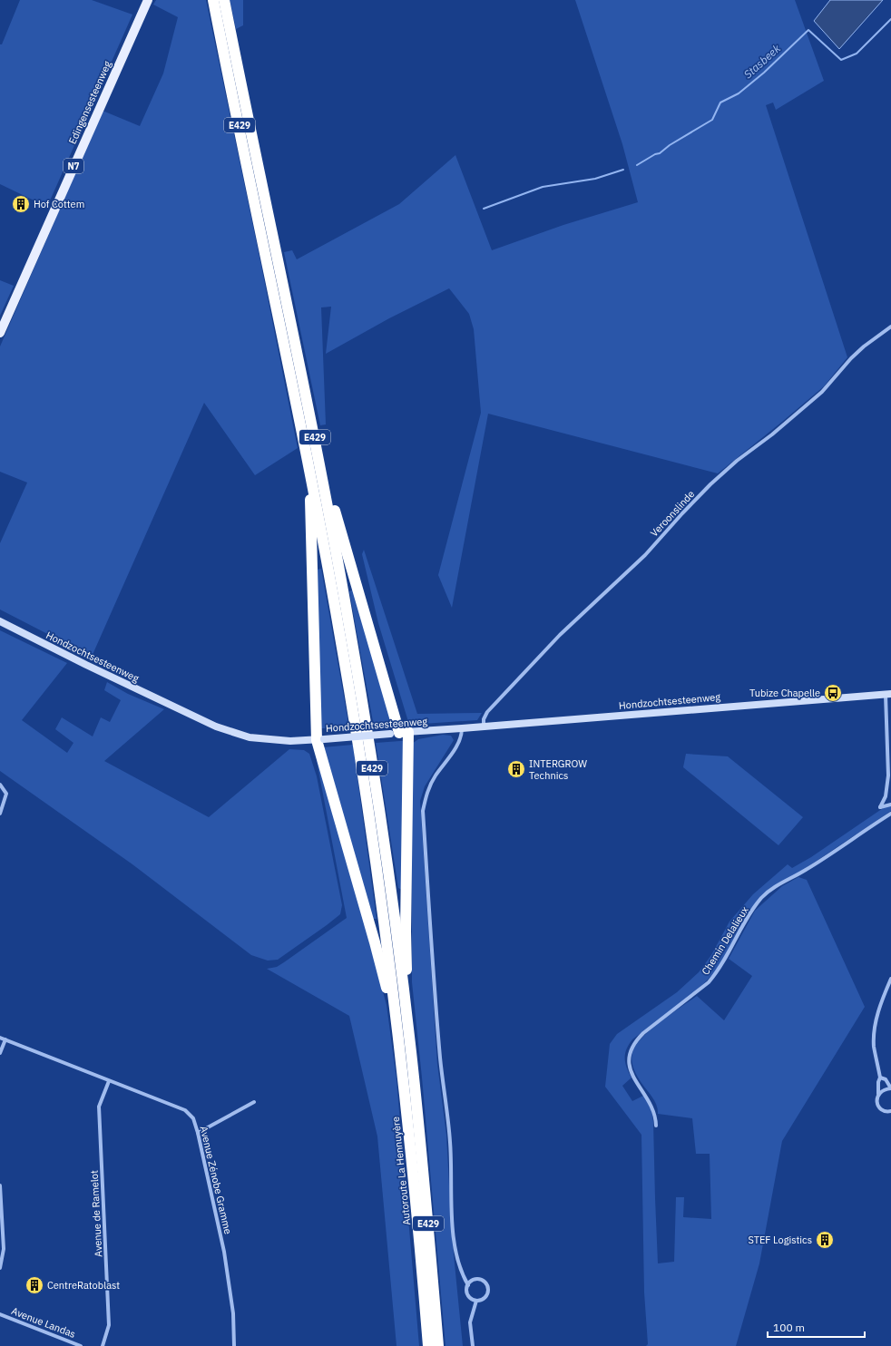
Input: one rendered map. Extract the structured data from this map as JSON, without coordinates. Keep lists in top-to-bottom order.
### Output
{
  "streets": {
    "highway": ["E429", "Autoroute La Hennuyère"],
    "main road": ["Edingensesteenweg", "N7", "Hondzochtsesteenweg"],
    "street": [
      "Veroonslinde",
      "Chemin Delalieux",
      "Avenue Zénobe Gramme",
      "Avenue de Ramelot",
      "Avenue Landas"
    ]
  },
  "crossings": [
    ["E429", "Autoroute La Hennuyère"],
    ["Veroonslinde", "Hondzochtsesteenweg"],
    ["Avenue Zénobe Gramme", "Avenue de Ramelot"]
  ],
  "water": ["Stasbeek"],
  "places": {
    "building": [
      "Hof Cottem",
      "INTERGROW Technics",
      "STEF Logistics",
      "CentreRatoblast"
    ],
    "bus stop": ["Tubize Chapelle"]
  },
  "scale_bar": "100 m"
}
